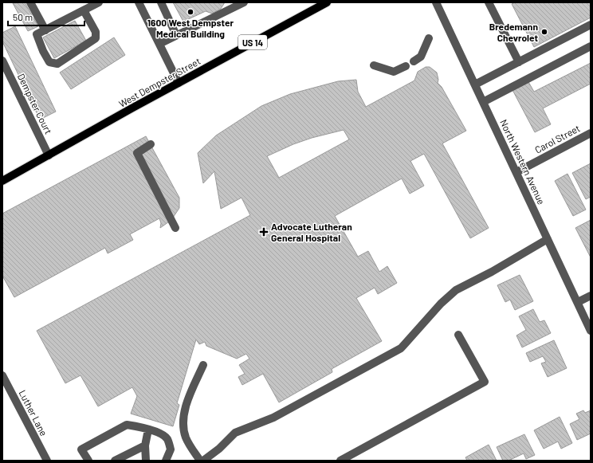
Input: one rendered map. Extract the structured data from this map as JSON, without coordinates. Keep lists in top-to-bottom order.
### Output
{
  "streets": {
    "main road": ["US 14", "West Dempster Street"],
    "street": [
      "Dempster Court",
      "Carol Street",
      "North Western Avenue",
      "Luther Lane"
    ]
  },
  "crossings": [
    ["West Dempster Street", "Dempster Court"],
    ["Carol Street", "North Western Avenue"]
  ],
  "places": {
    "other": ["1600 West Dempster Medical Building", "Bredemann Chevrolet"],
    "health": ["Advocate Lutheran General Hospital"]
  },
  "scale_bar": "50 m"
}
